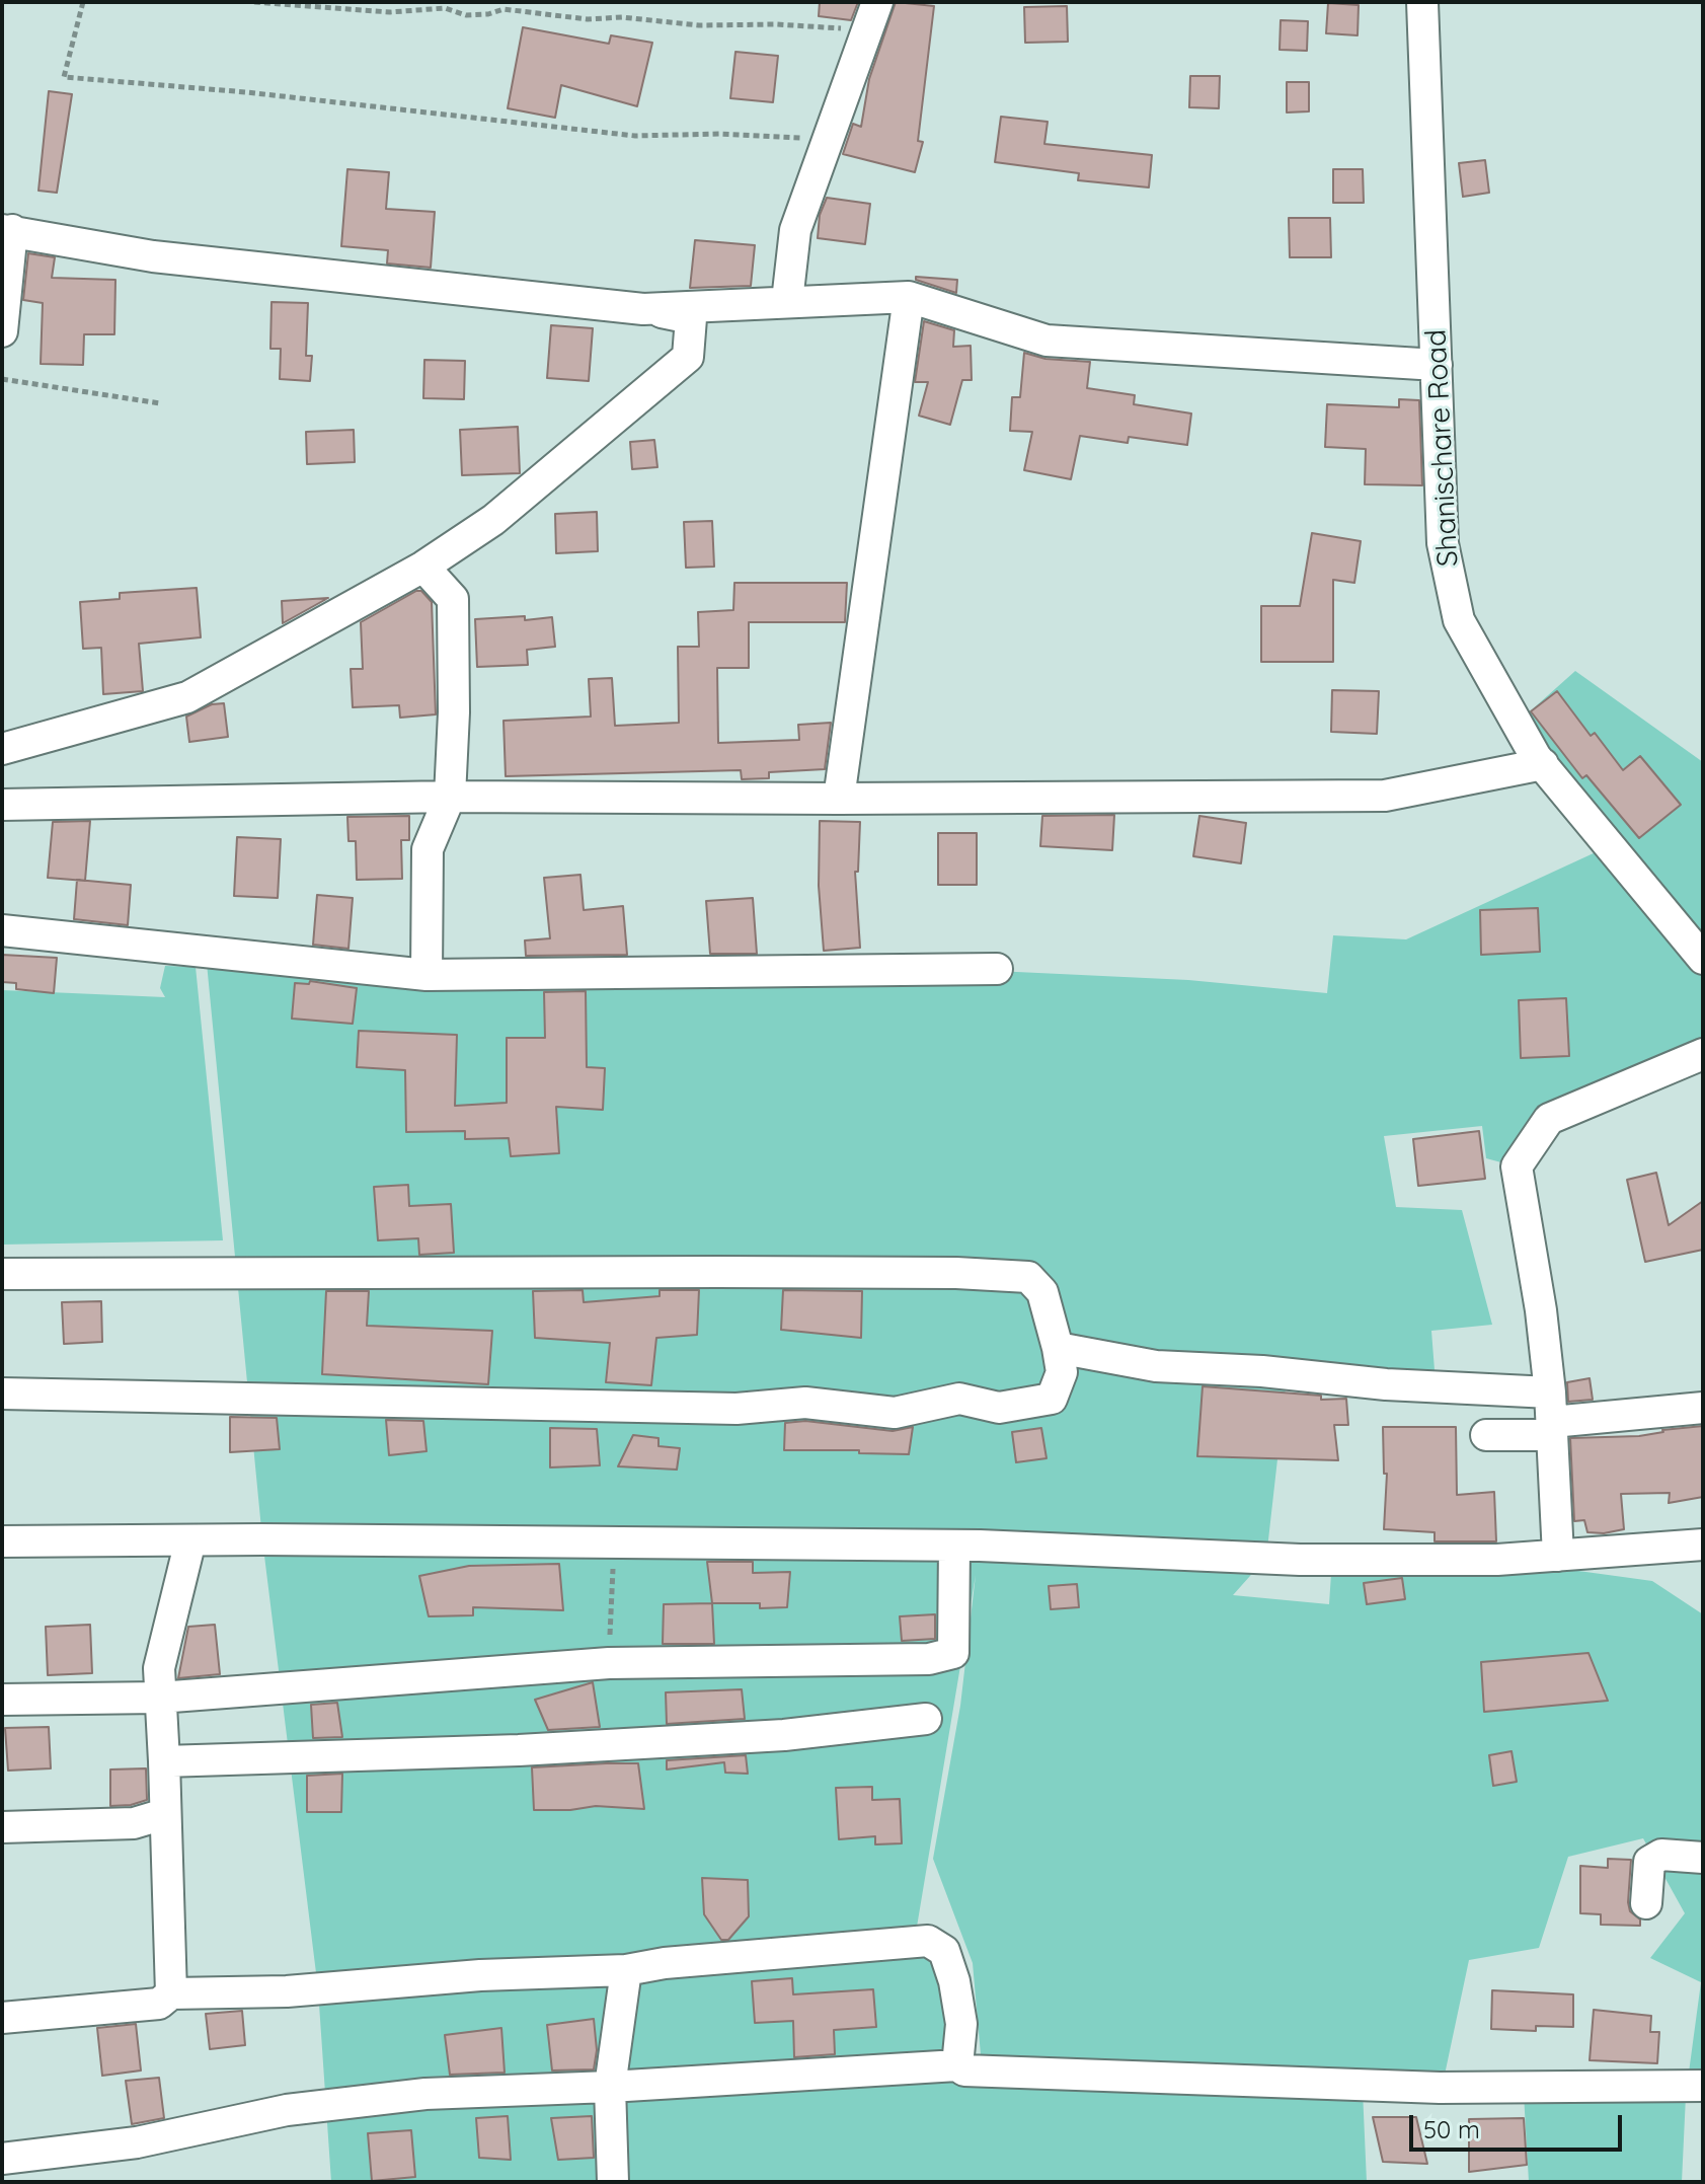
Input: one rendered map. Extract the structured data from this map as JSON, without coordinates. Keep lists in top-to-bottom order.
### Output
{
  "streets": {
    "street": ["Shanischare Road"]
  },
  "scale_bar": "50 m"
}
